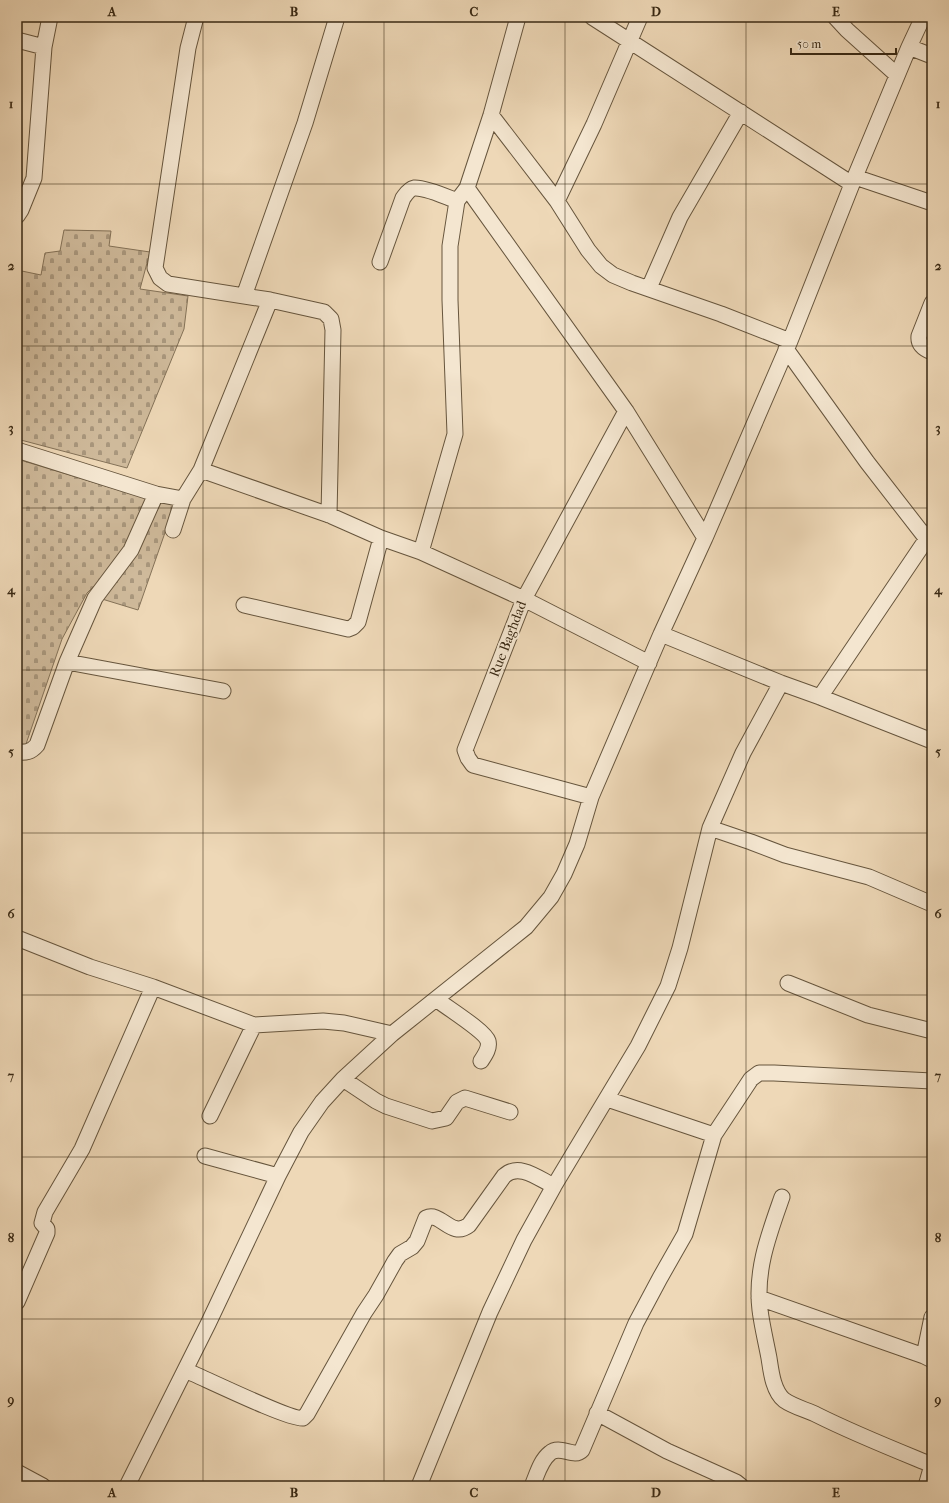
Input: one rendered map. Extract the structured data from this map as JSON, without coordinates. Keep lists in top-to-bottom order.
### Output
{
  "streets": {
    "street": ["Rue Baghdad"]
  },
  "scale_bar": "50 m",
  "grid": {
    "columns": [
      "A",
      "B",
      "C",
      "D",
      "E"
    ],
    "rows": [
      "1",
      "2",
      "3",
      "4",
      "5",
      "6",
      "7",
      "8",
      "9"
    ]
  }
}
